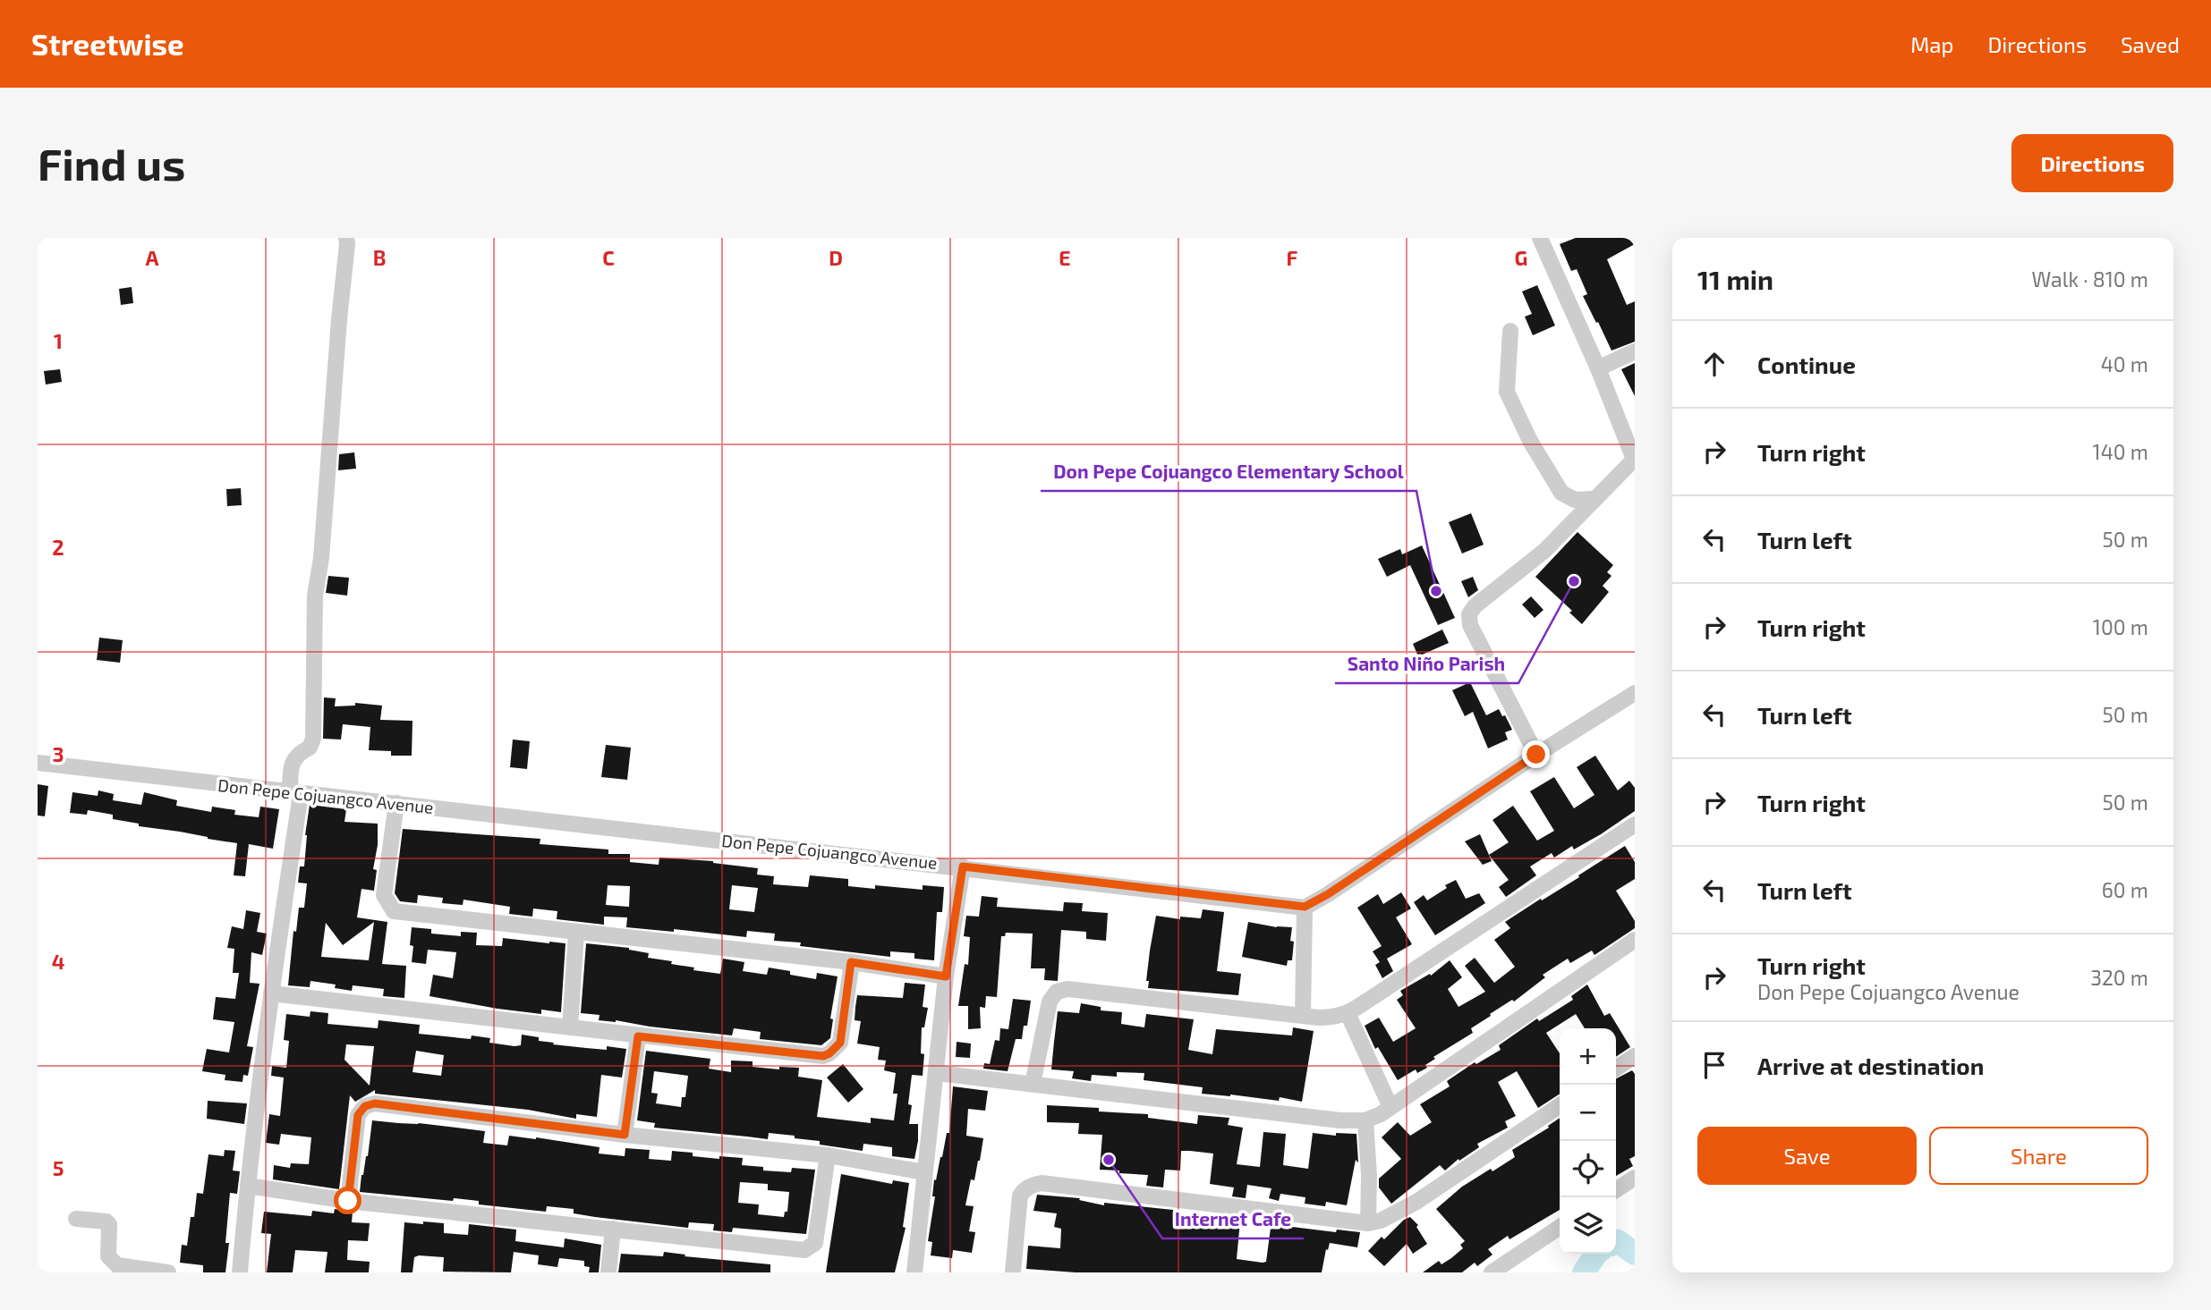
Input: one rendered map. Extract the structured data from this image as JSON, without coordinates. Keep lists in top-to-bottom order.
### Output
{
  "streets": {
    "street": ["Don Pepe Cojuangco Avenue"]
  },
  "places": ["Santo Niño Parish", "Don Pepe Cojuangco Elementary School", "Internet Cafe"],
  "page": {
    "header": "Streetwise",
    "nav": ["Map", "Directions", "Saved"],
    "buttons": [
      "Directions",
      ["Save", "Share"]
    ],
    "title": "Find us",
    "heading": ["11 min", "Walk · 810 m"],
    "list": [
      ["Continue", "40 m"],
      ["Turn right", "140 m"],
      ["Turn left", "50 m"],
      ["Turn right", "100 m"],
      ["Turn left", "50 m"],
      ["Turn right", "50 m"],
      ["Turn left", "60 m"],
      ["Turn right", "Don Pepe Cojuangco Avenue", "320 m"],
      "Arrive at destination"
    ],
    "map_buttons": ["+", "−"]
  },
  "grid": {
    "columns": [
      "A",
      "B",
      "C",
      "D",
      "E",
      "F",
      "G"
    ],
    "rows": [
      "1",
      "2",
      "3",
      "4",
      "5"
    ]
  }
}
